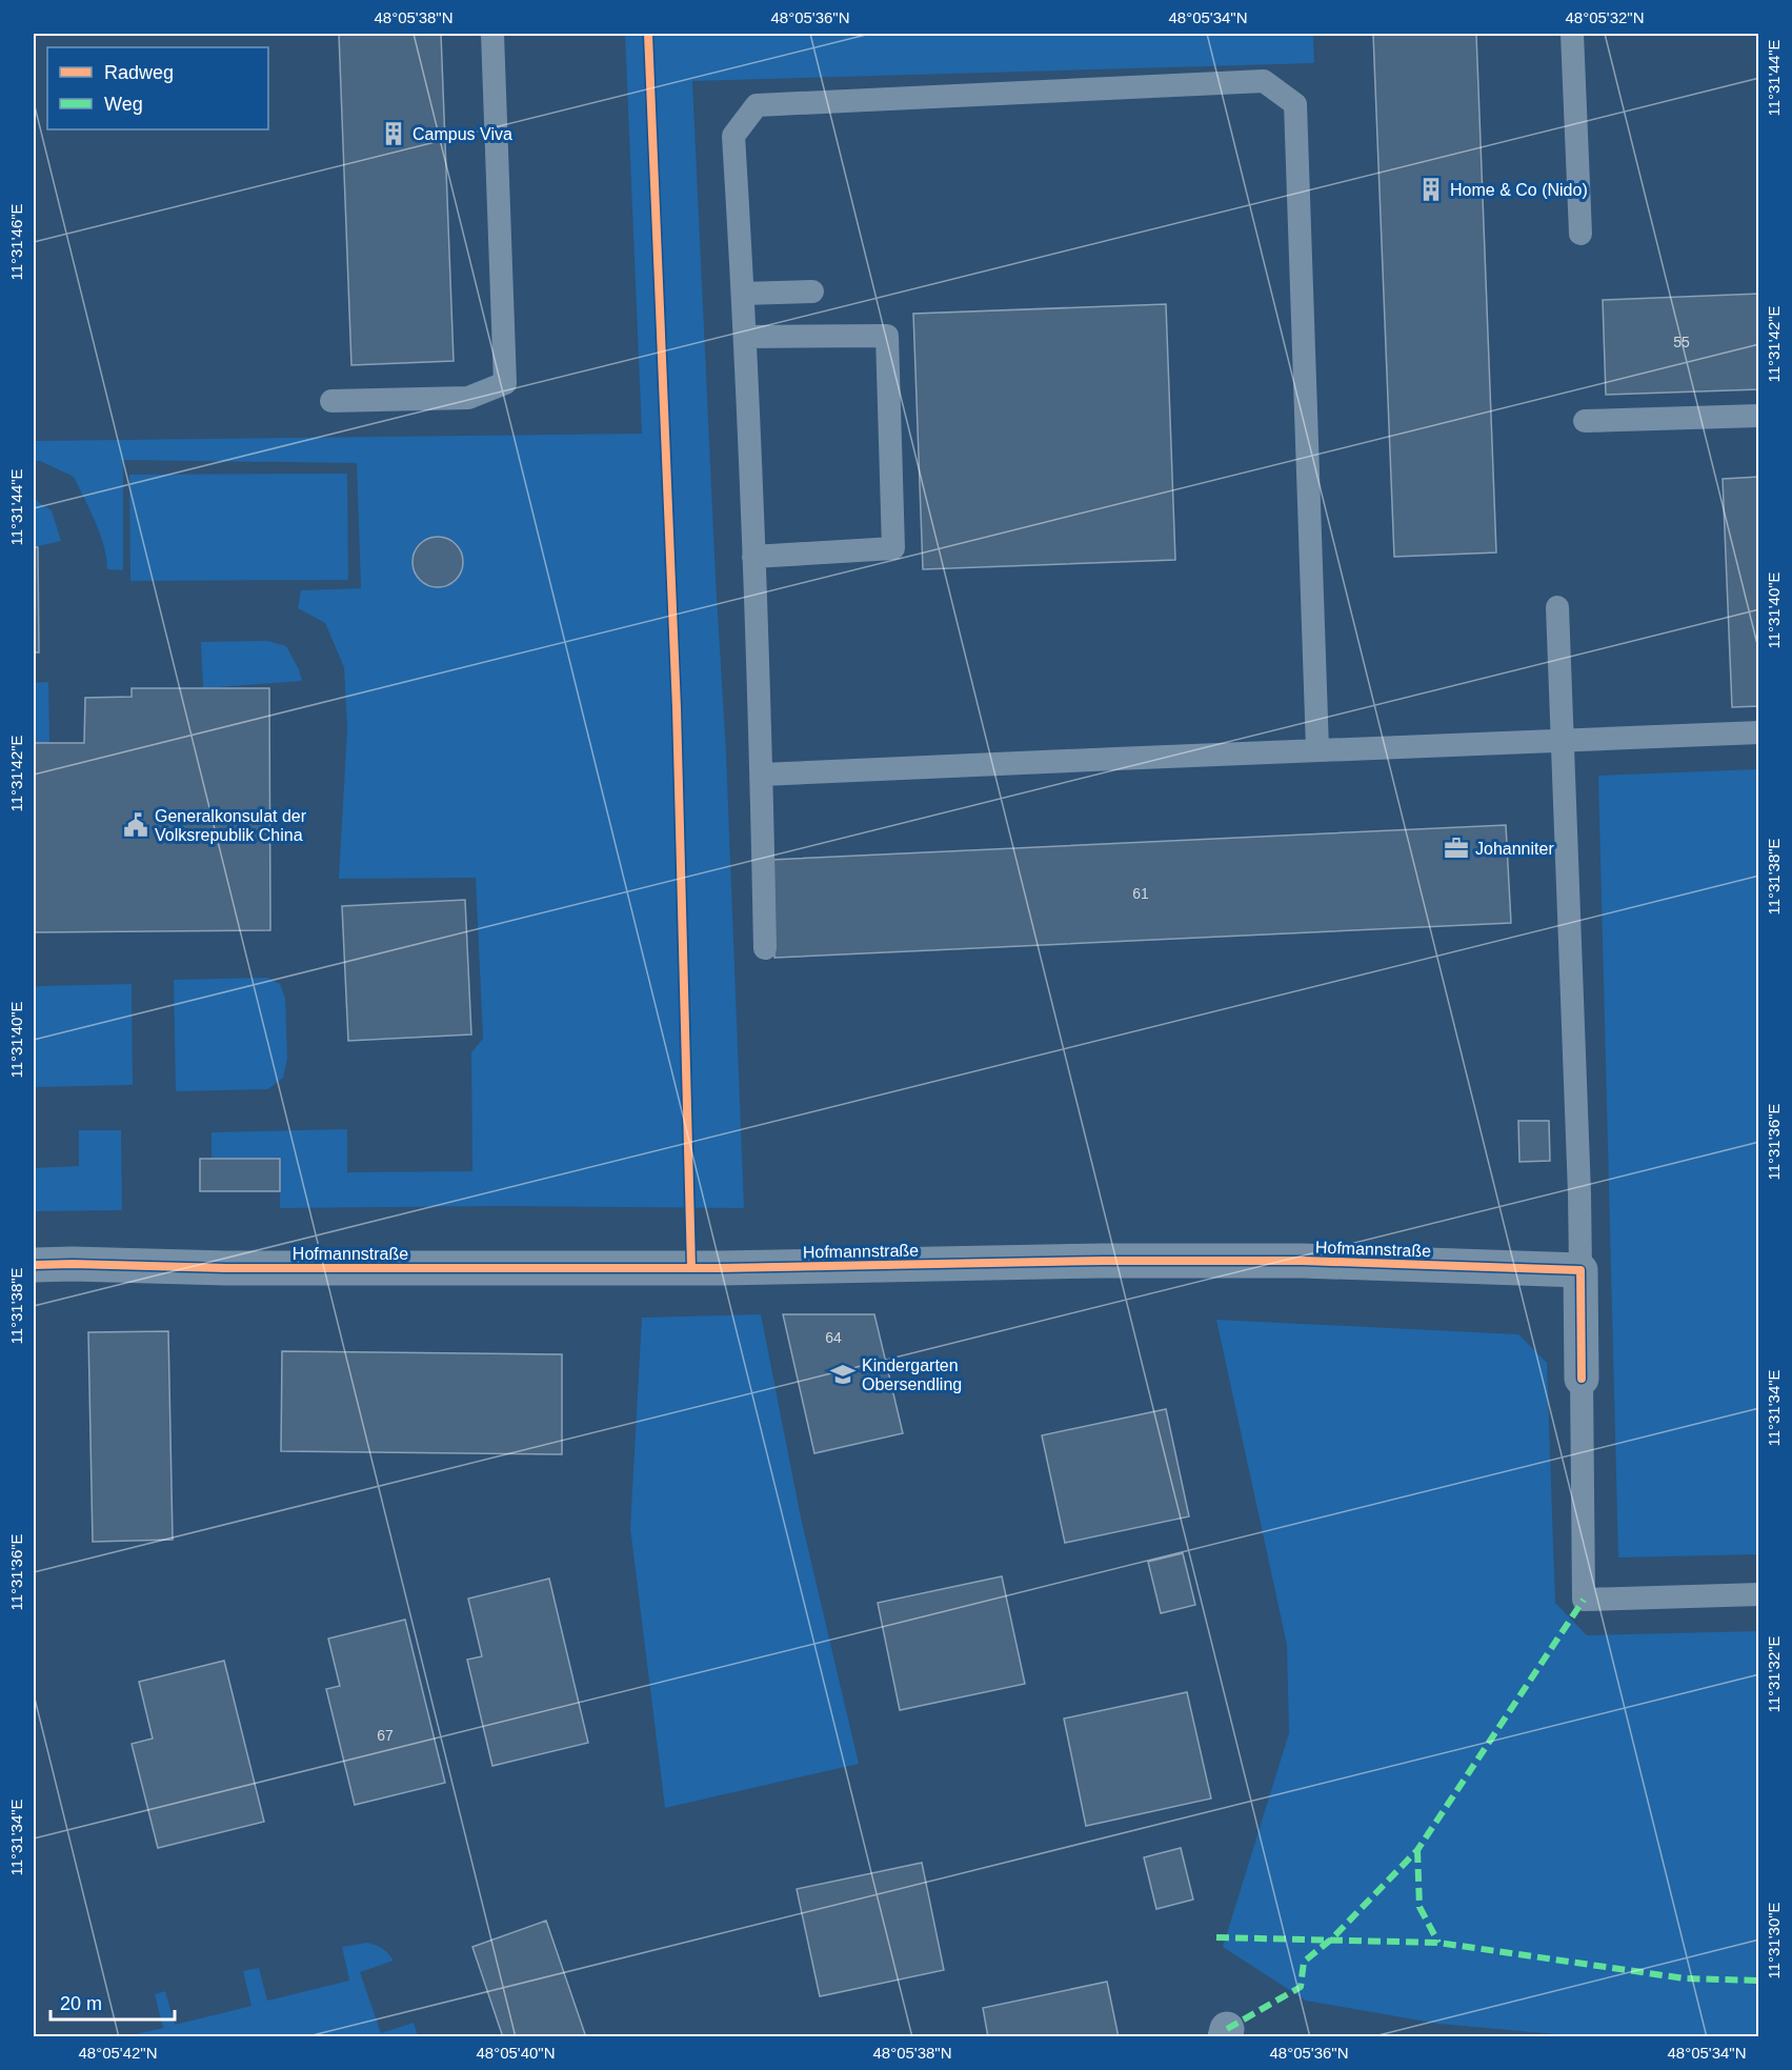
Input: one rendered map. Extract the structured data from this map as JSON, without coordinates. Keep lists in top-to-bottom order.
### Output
{
  "streets": {
    "street": ["Hofmannstraße"]
  },
  "places": {
    "building": ["Campus Viva", "Home & Co (Nido)"],
    "public building": ["Generalkonsulat der Volksrepublik China"],
    "office": ["Johanniter"],
    "school or university": ["Kindergarten Obersendling"]
  },
  "house_numbers": [
    "55",
    "61",
    "64",
    "67"
  ],
  "legend": ["Radweg", "Weg"],
  "scale_bar": "20 m",
  "coordinates": [
    "48°05'38\"N",
    "48°05'36\"N",
    "48°05'34\"N",
    "48°05'32\"N",
    "11°31'44\"E",
    "11°31'46\"E",
    "11°31'42\"E",
    "11°31'40\"E",
    "11°31'38\"E",
    "11°31'36\"E",
    "11°31'34\"E",
    "11°31'32\"E",
    "11°31'30\"E",
    "48°05'42\"N",
    "48°05'40\"N"
  ]
}
